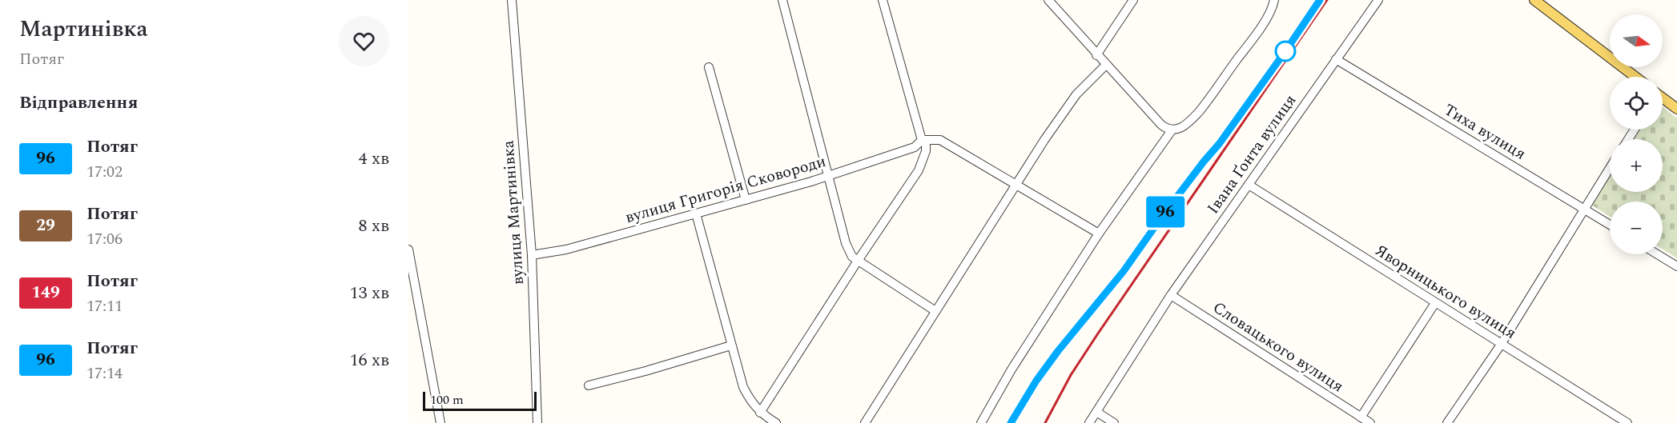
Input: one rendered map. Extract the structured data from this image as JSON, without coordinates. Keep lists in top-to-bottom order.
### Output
{
  "streets": {
    "street": [
      "Тиха вулиця",
      "Івана Ґонта вулиця",
      "вулиця Григорія Сковороди",
      "вулиця Мартинівка",
      "Яворницького вулиця",
      "Словацького вулиця"
    ]
  },
  "crossings": [
    ["Тиха вулиця", "Івана Ґонта вулиця"],
    ["Івана Ґонта вулиця", "Яворницького вулиця"],
    ["Івана Ґонта вулиця", "Словацького вулиця"],
    ["вулиця Григорія Сковороди", "вулиця Мартинівка"]
  ],
  "scale_bar": "100 m",
  "north": "right",
  "page": {
    "heading": [
      ["Мартинівка", "Потяг"],
      "Відправлення"
    ],
    "on_map": "96",
    "map_buttons": ["+", "−"],
    "list": [
      {
        "mark": "96",
        "name": "Потяг",
        "note": "17:02",
        "value": "4 хв"
      },
      {
        "mark": "29",
        "name": "Потяг",
        "note": "17:06",
        "value": "8 хв"
      },
      {
        "mark": "149",
        "name": "Потяг",
        "note": "17:11",
        "value": "13 хв"
      },
      {
        "mark": "96",
        "name": "Потяг",
        "note": "17:14",
        "value": "16 хв"
      }
    ],
    "scale": "100 m"
  }
}
